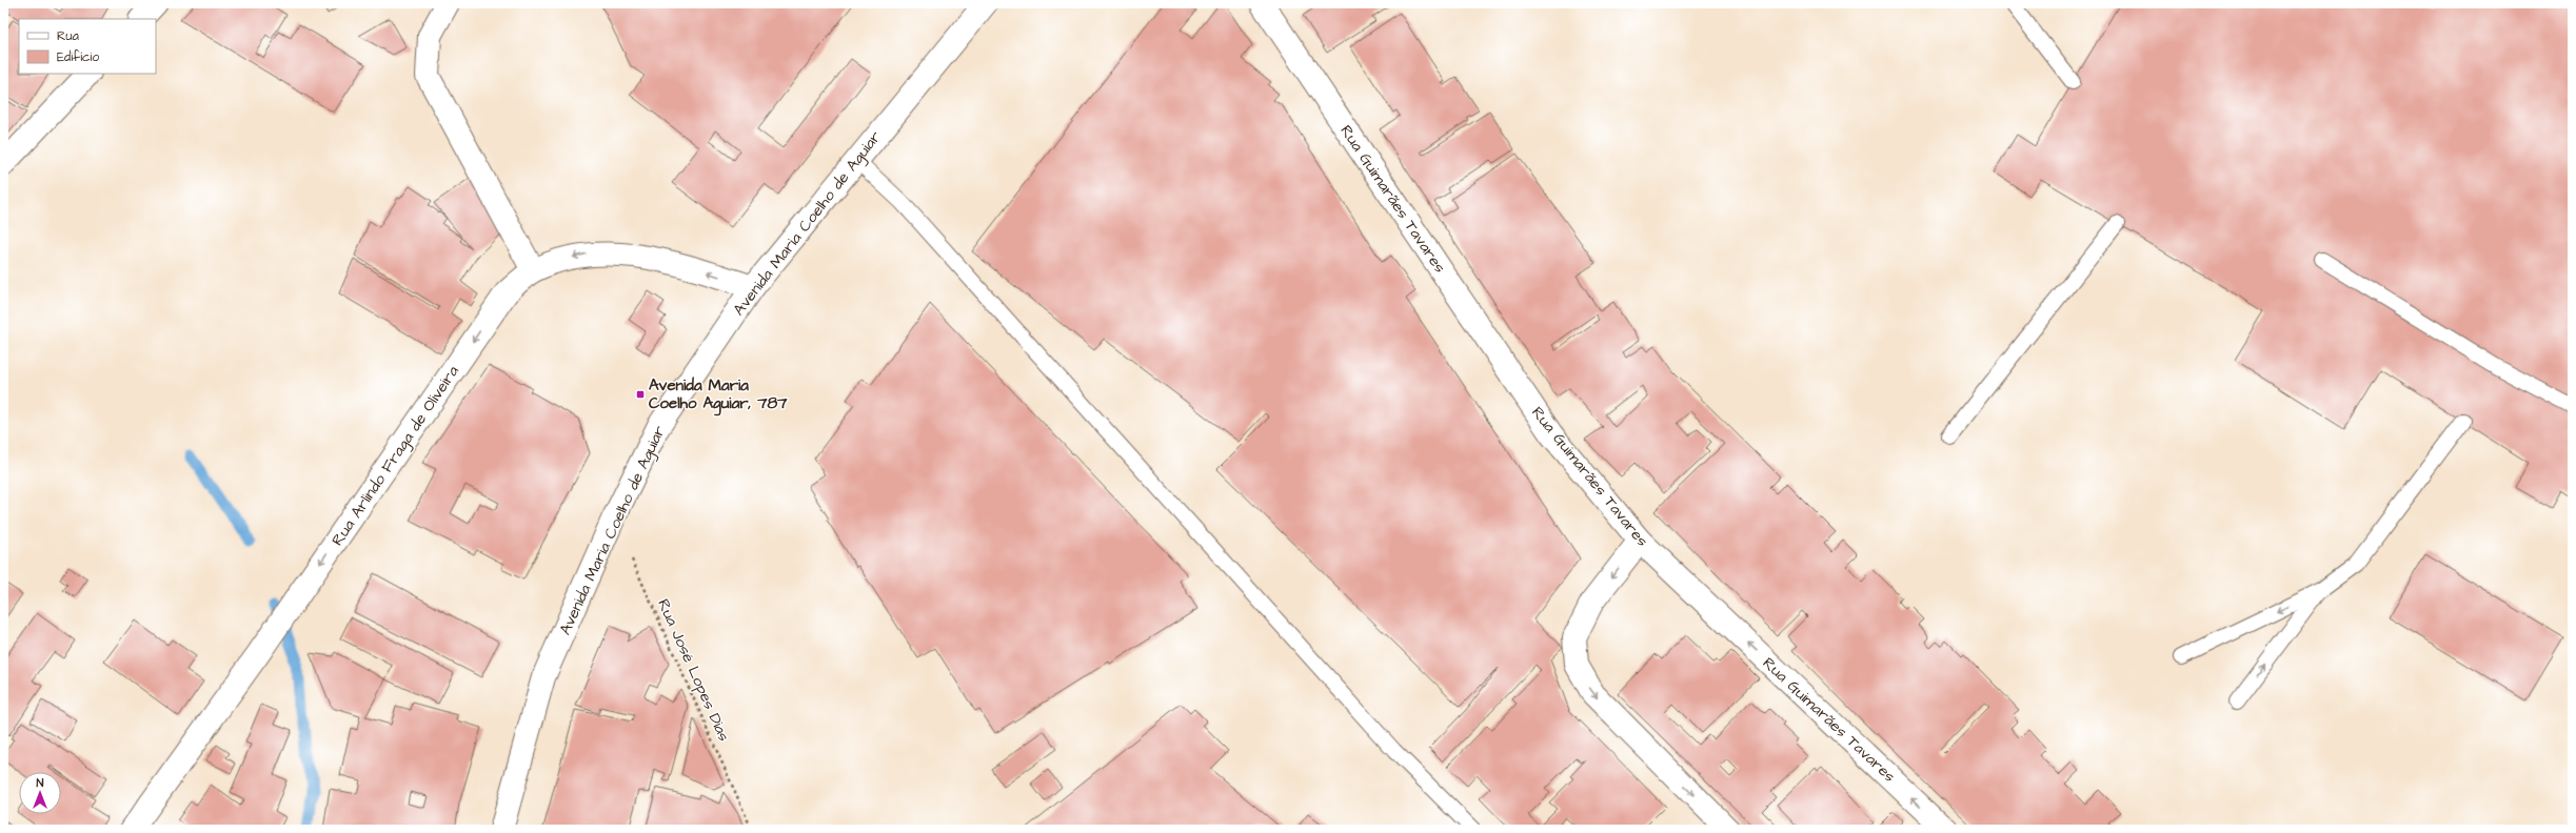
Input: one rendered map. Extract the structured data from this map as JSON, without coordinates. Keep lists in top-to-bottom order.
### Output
{
  "streets": {
    "street": ["Rua Guimarães Tavares", "Avenida Maria Coelho de Aguiar", "Rua Arlindo Fraga de Oliveira"],
    "path": ["Rua José Lopes Dias"]
  },
  "crossings": [
    ["Avenida Maria Coelho de Aguiar", "Rua Arlindo Fraga de Oliveira"],
    ["Avenida Maria Coelho de Aguiar", "Rua José Lopes Dias"]
  ],
  "one_way": ["Rua Guimarães Tavares", "Rua Arlindo Fraga de Oliveira"],
  "places": {
    "transit": ["Avenida Maria Coelho Aguiar, 787"]
  },
  "legend": ["Rua", "Edifício"],
  "north": "top"
}
